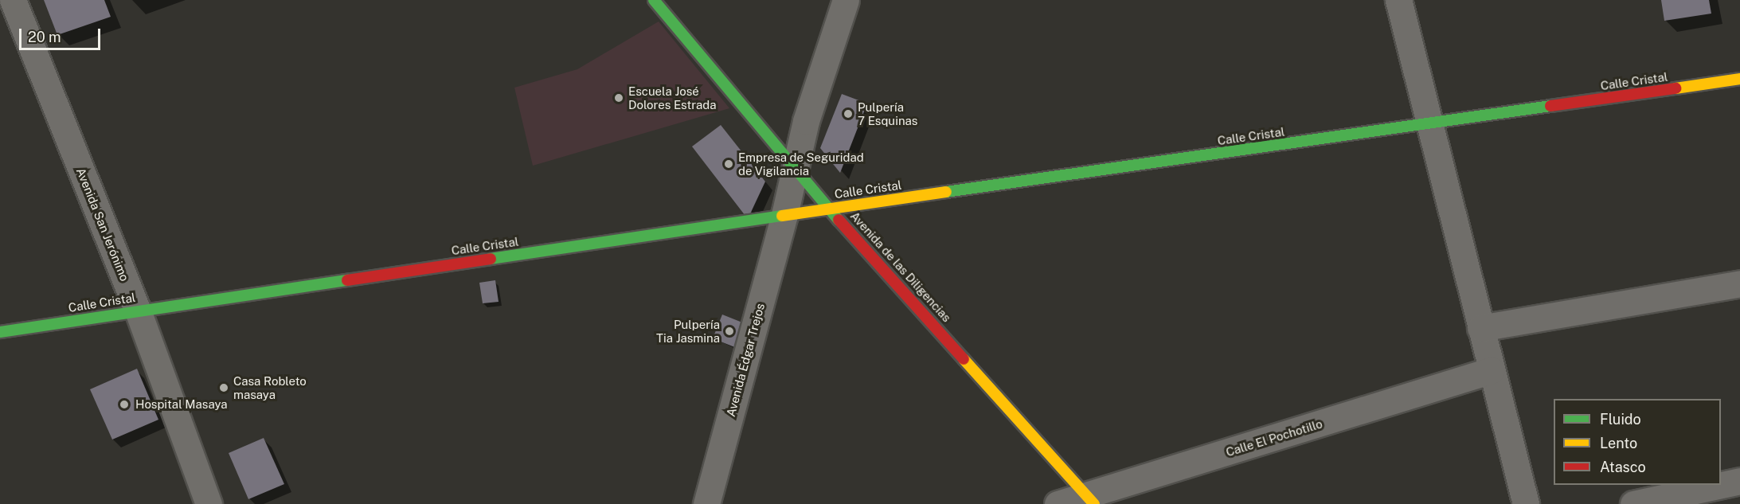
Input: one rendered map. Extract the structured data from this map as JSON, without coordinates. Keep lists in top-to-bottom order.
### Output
{
  "streets": {
    "street": [
      "Calle Cristal",
      "Avenida San Jerónimo",
      "Avenida de las Diligencias",
      "Avenida Édgar Trejos",
      "Calle El Pochotillo"
    ]
  },
  "crossings": [
    ["Calle Cristal", "Avenida San Jerónimo"],
    ["Calle Cristal", "Avenida de las Diligencias"],
    ["Calle Cristal", "Avenida Édgar Trejos"],
    ["Avenida de las Diligencias", "Avenida Édgar Trejos"],
    ["Avenida de las Diligencias", "Calle El Pochotillo"]
  ],
  "places": [
    "Escuela José Dolores Estrada",
    "Pulpería 7 Esquinas",
    "Empresa de Seguridad de Vigilancia",
    "Pulpería Tia Jasmina",
    "Casa Robleto masaya",
    "Hospital Masaya"
  ],
  "legend": ["Fluido", "Lento", "Atasco"],
  "scale_bar": "20 m"
}
